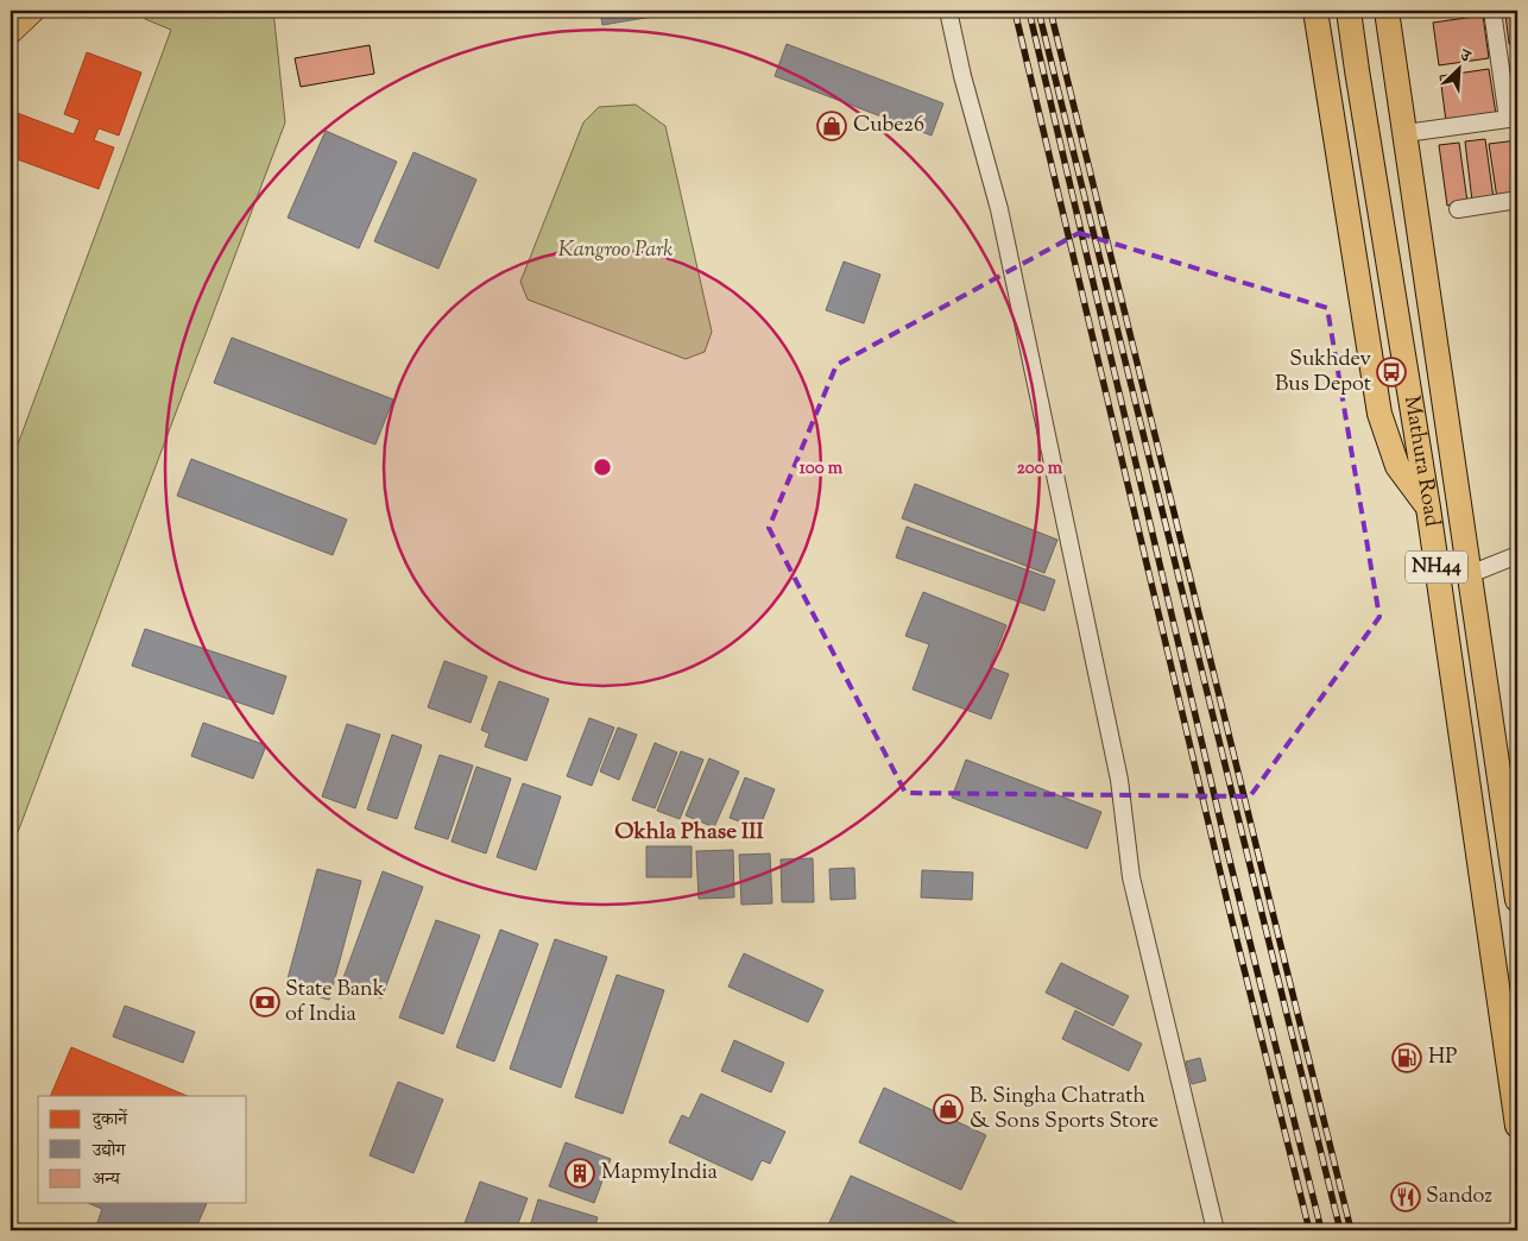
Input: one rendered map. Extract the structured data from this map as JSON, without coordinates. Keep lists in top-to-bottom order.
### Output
{
  "streets": {
    "highway": ["Mathura Road", "NH44"]
  },
  "districts": ["Okhla Phase III"],
  "parks": ["Kangroo Park"],
  "places": {
    "shop": ["Cube26", "B. Singha Chatrath & Sons Sports Store"],
    "bus stop": ["Sukhdev Bus Depot"],
    "bank": ["State Bank of India"],
    "fuel station": ["HP"],
    "building": ["MapmyIndia"],
    "restaurant": ["Sandoz"]
  },
  "legend": ["दुकानें", "उद्योग", "अन्य"],
  "north": "top right",
  "rings": ["100 m", "200 m"]
}
